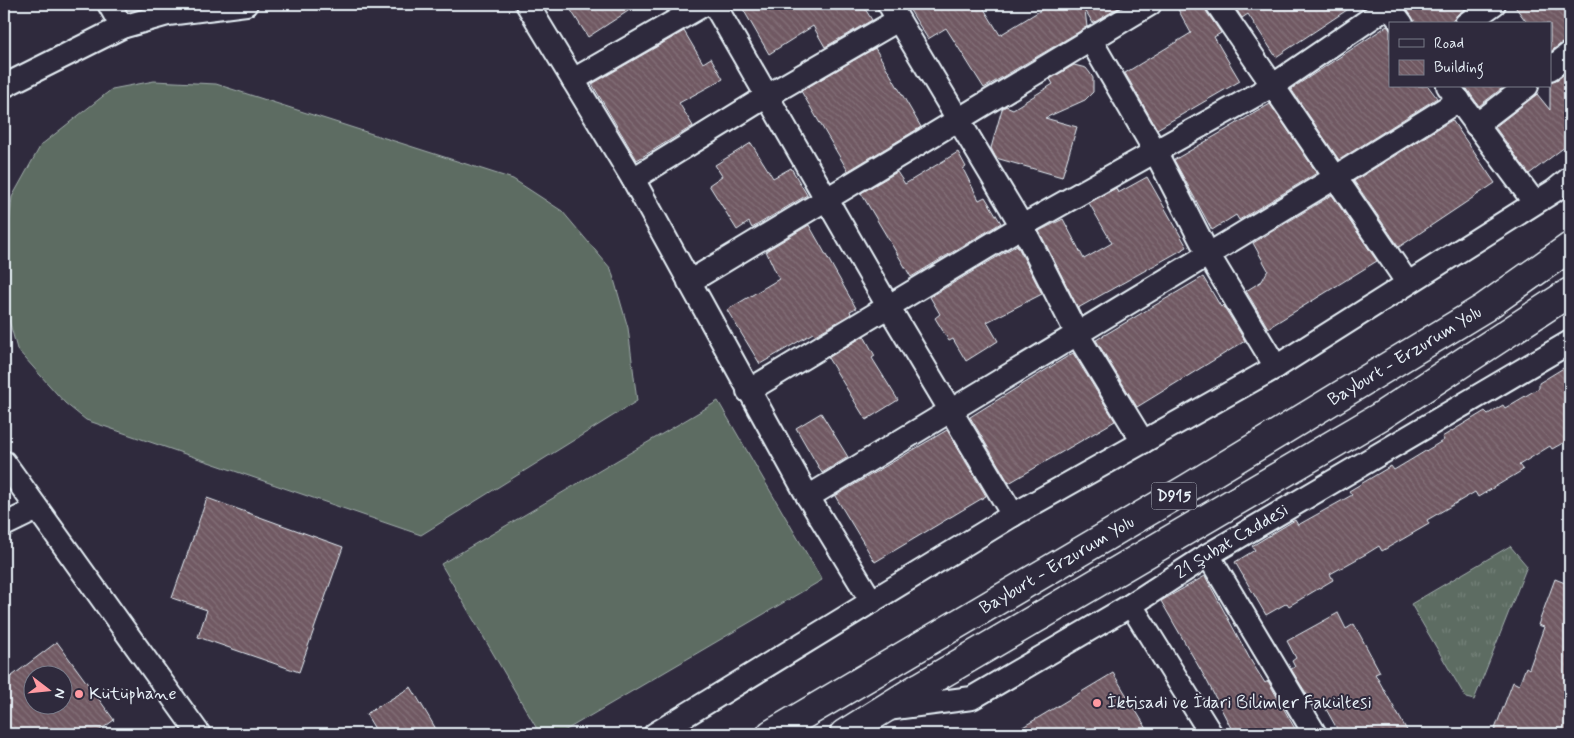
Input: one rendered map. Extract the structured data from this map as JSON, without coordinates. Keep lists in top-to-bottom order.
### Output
{
  "streets": {
    "highway": ["Bayburt - Erzurum Yolu", "D915"],
    "street": ["21 Şubat Caddesi"]
  },
  "crossings": [
    ["Bayburt - Erzurum Yolu", "21 Şubat Caddesi"]
  ],
  "places": ["Kütüphane", "İktisadi ve İdari Bilimler Fakültesi"],
  "legend": ["Road", "Building"],
  "north": "right"
}
